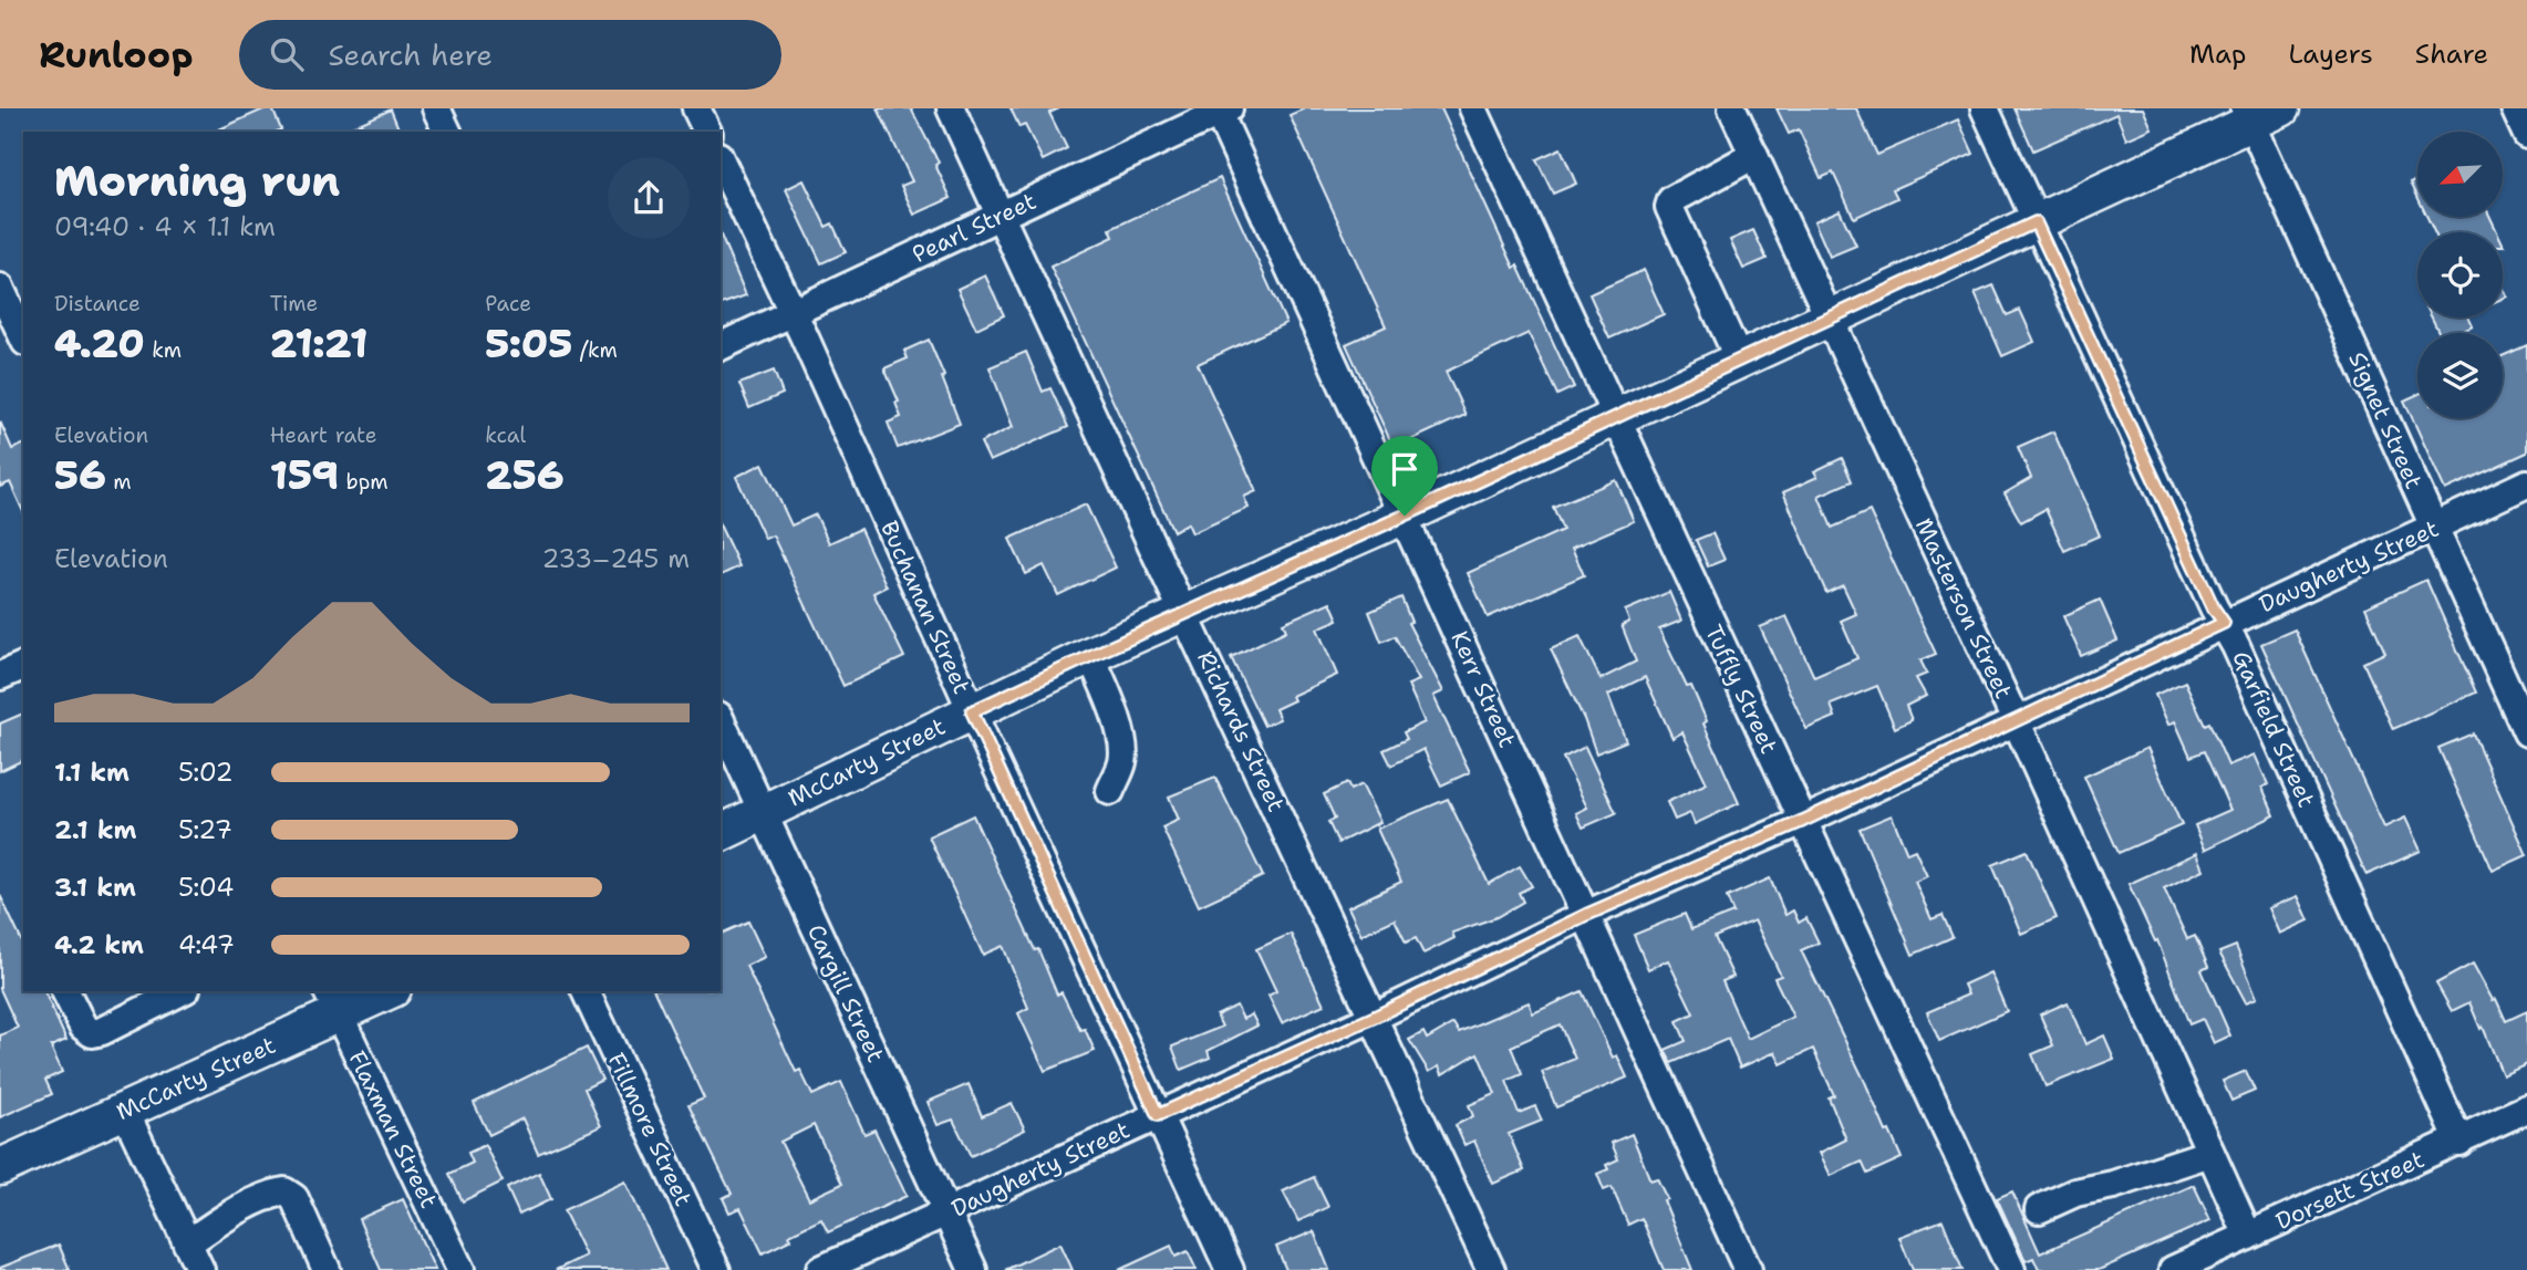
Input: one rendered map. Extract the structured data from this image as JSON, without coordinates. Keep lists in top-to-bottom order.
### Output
{
  "streets": {
    "main road": ["McCarty Street"],
    "street": [
      "Pearl Street",
      "Signet Street",
      "Daugherty Street",
      "Buchanan Street",
      "Masterson Street",
      "Kerr Street",
      "Tuffly Street",
      "Garfield Street",
      "Richards Street",
      "Cargill Street",
      "Flaxman Street",
      "Fillmore Street",
      "Dorsett Street"
    ]
  },
  "crossings": [
    ["Pearl Street", "Buchanan Street"],
    ["Pearl Street", "Kerr Street"],
    ["Pearl Street", "Richards Street"],
    ["Signet Street", "Daugherty Street"],
    ["Signet Street", "McCarty Street"],
    ["Daugherty Street", "Buchanan Street"],
    ["Daugherty Street", "Masterson Street"],
    ["Daugherty Street", "Kerr Street"],
    ["Daugherty Street", "Tuffly Street"],
    ["Daugherty Street", "Garfield Street"],
    ["Daugherty Street", "Richards Street"],
    ["Daugherty Street", "Cargill Street"],
    ["Buchanan Street", "McCarty Street"],
    ["Masterson Street", "McCarty Street"],
    ["Masterson Street", "Dorsett Street"],
    ["Kerr Street", "McCarty Street"],
    ["Tuffly Street", "McCarty Street"],
    ["Garfield Street", "McCarty Street"],
    ["Garfield Street", "Dorsett Street"],
    ["Richards Street", "McCarty Street"],
    ["McCarty Street", "Cargill Street"],
    ["McCarty Street", "Flaxman Street"]
  ],
  "north": "bottom left",
  "page": {
    "header": "Runloop",
    "search": "Search here",
    "nav": ["Map", "Layers", "Share"],
    "heading": ["Morning run", "09:40 · 4 × 1.1 km"],
    "stats": [
      ["Distance", "4.20 km"],
      ["Time", "21:21"],
      ["Pace", "5:05 /km"],
      ["Elevation", "56 m"],
      ["Heart rate", "159 bpm"],
      ["kcal", "256"]
    ],
    "chart": ["Elevation", "233–245 m"],
    "list": [
      {
        "name": "1.1 km",
        "note": "5:02"
      },
      {
        "name": "2.1 km",
        "note": "5:27"
      },
      {
        "name": "3.1 km",
        "note": "5:04"
      },
      {
        "name": "4.2 km",
        "note": "4:47"
      }
    ]
  }
}
